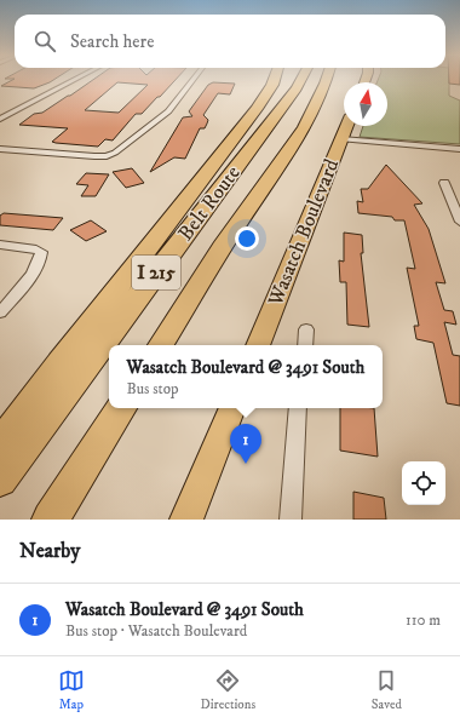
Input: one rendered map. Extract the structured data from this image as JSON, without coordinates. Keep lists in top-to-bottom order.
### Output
{
  "streets": {
    "highway": ["Belt Route", "I 215"],
    "main road": ["Wasatch Boulevard"]
  },
  "north": "top",
  "page": {
    "search": "Search here",
    "popup": ["Wasatch Boulevard @ 3491 South", "Bus stop"],
    "pins": "1",
    "heading": "Nearby",
    "list": [
      {
        "mark": "1",
        "name": "Wasatch Boulevard @ 3491 South",
        "note": "Bus stop · Wasatch Boulevard",
        "value": "110 m"
      }
    ],
    "nav": ["Map", "Directions", "Saved"]
  }
}
